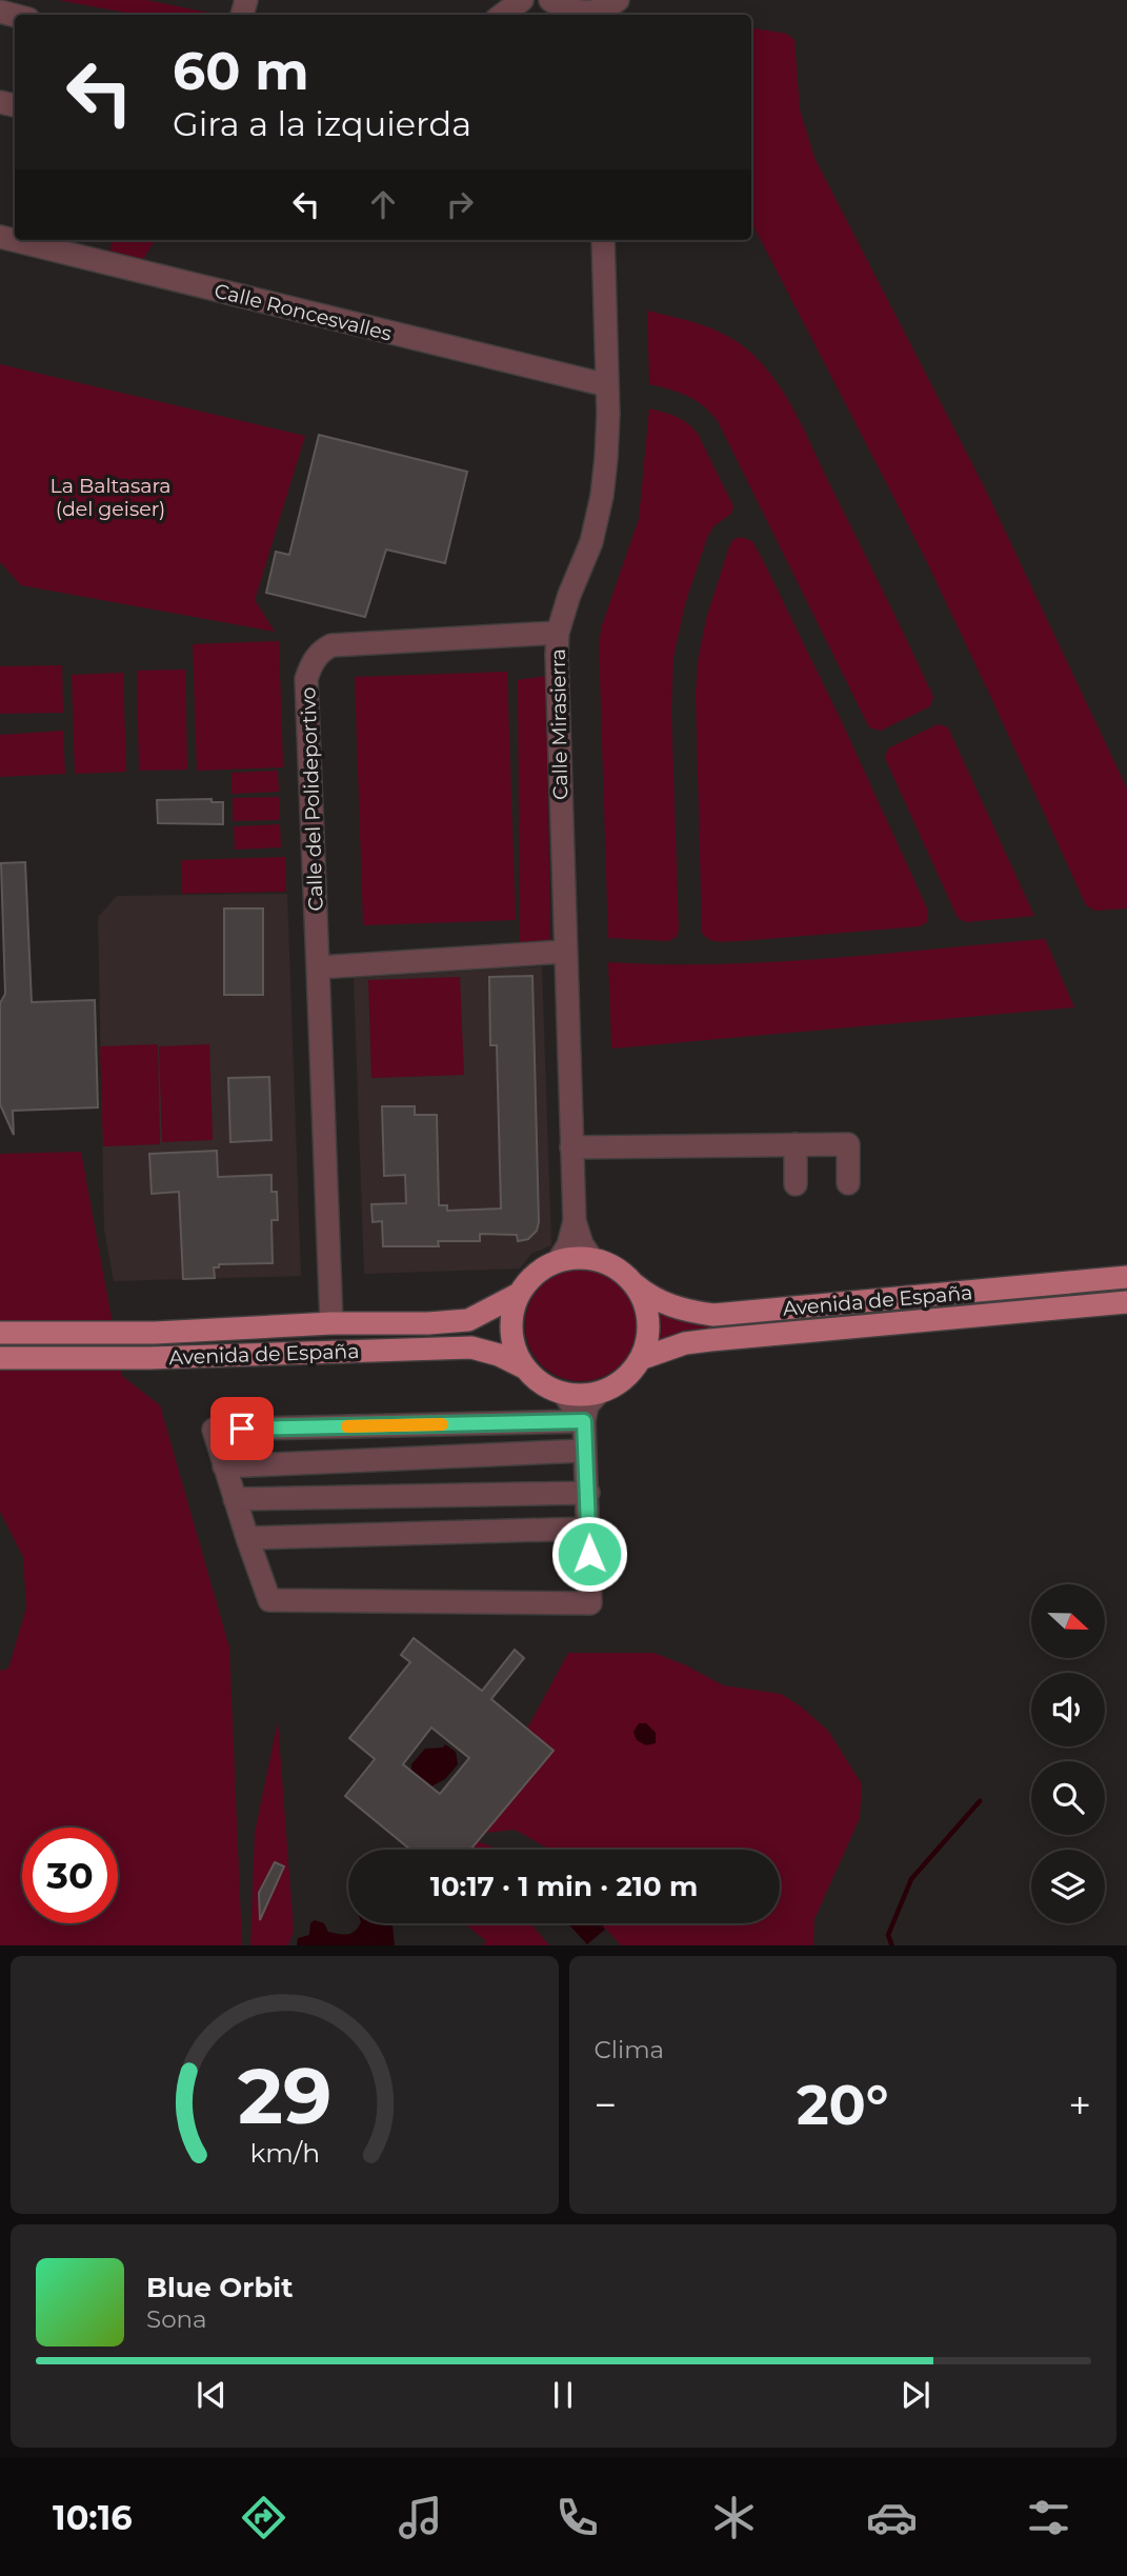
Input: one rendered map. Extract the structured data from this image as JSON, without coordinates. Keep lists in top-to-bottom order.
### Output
{
  "streets": {
    "main road": ["Avenida de España"],
    "street": ["Calle Roncesvalles", "Calle Mirasierra", "Calle del Polideportivo"]
  },
  "crossings": [
    ["Calle Roncesvalles", "Calle Mirasierra"],
    ["Calle Mirasierra", "Calle del Polideportivo"],
    ["Calle Mirasierra", "Avenida de España"],
    ["Calle del Polideportivo", "Avenida de España"]
  ],
  "parks": ["La Baltasara (del geiser)"],
  "north": "right",
  "page": {
    "turn": ["60 m", "Gira a la izquierda"],
    "limit": "30",
    "trip": "10:17 · 1 min · 210 m",
    "tile": "Clima",
    "heat": ["−", "20°", "+"],
    "song": ["Blue Orbit", "Sona"],
    "tabs": "10:16",
    "gauge": ["29", "km/h"]
  }
}
